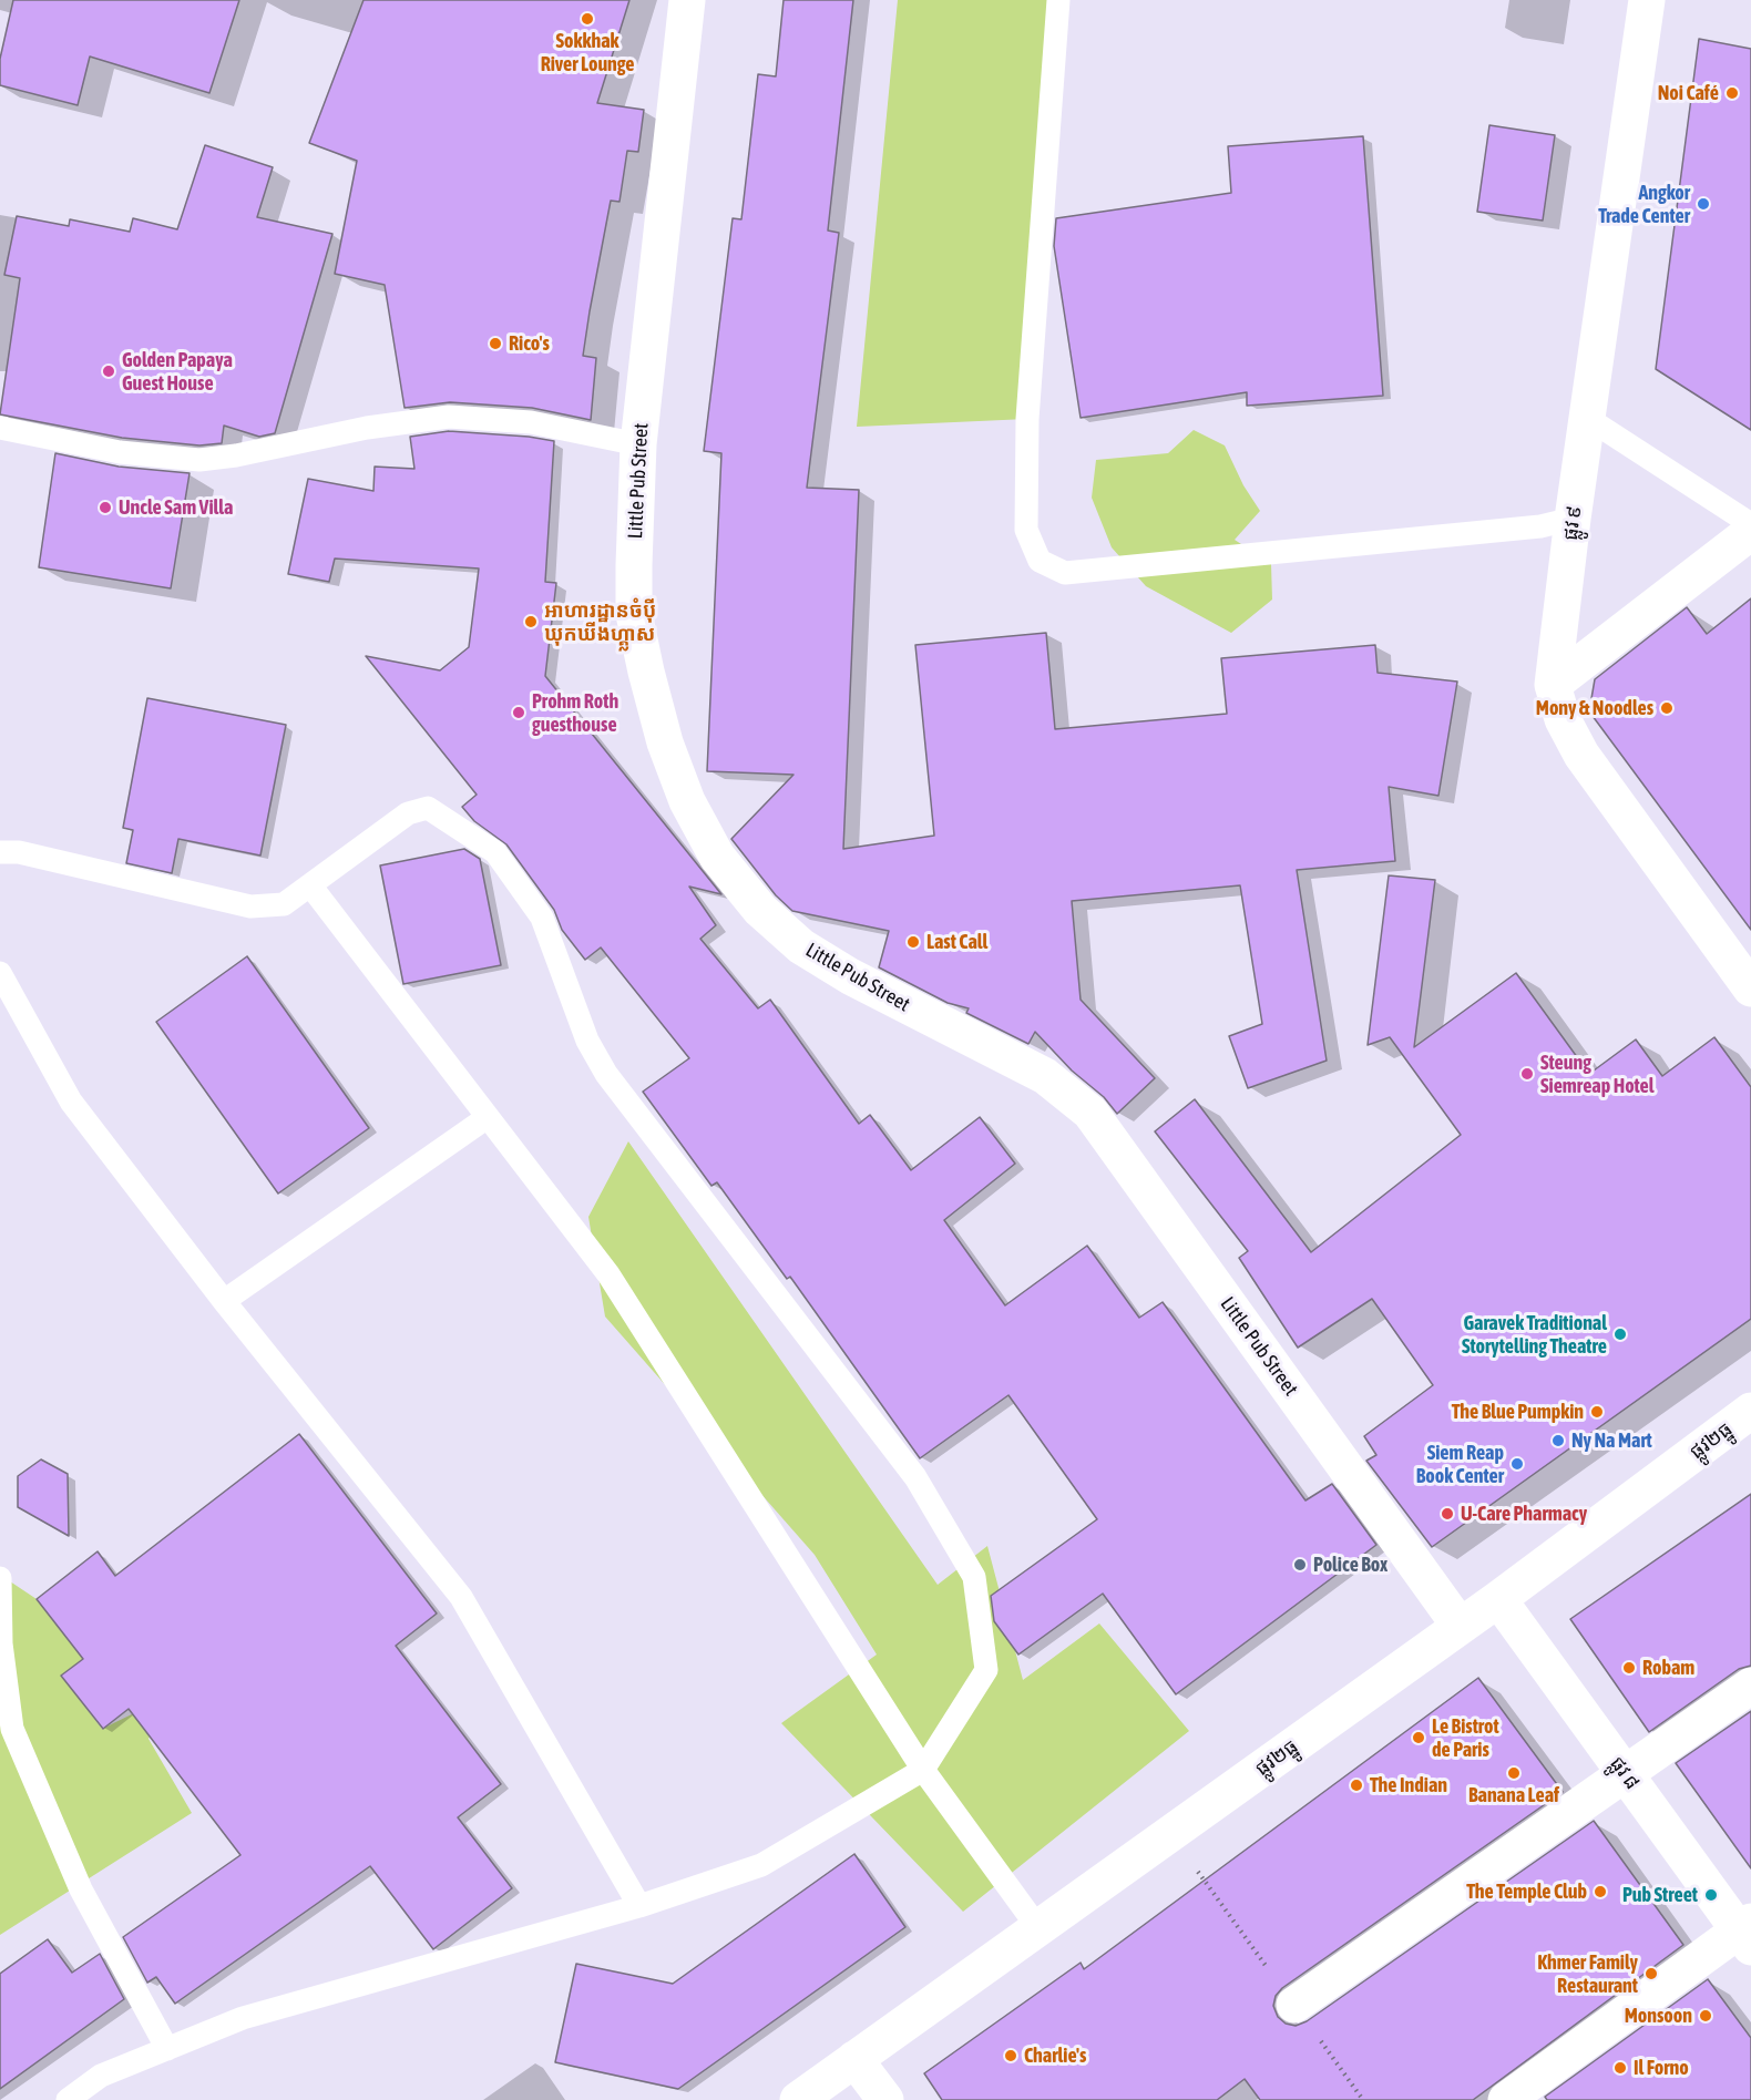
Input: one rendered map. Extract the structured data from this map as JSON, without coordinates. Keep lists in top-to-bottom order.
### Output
{
  "streets": {
    "street": [
      "Little Pub Street",
      "ផ្លូវ ៩",
      "ផ្លូវ២ធ្នូ",
      "ផ្លូវ ៨"
    ]
  },
  "crossings": [
    ["Little Pub Street", "ផ្លូវ២ធ្នូ"],
    ["ផ្លូវ២ធ្នូ", "ផ្លូវ ៨"]
  ],
  "places": [
    "Sokkhak River Lounge",
    "Noi Café",
    "Angkor Trade Center",
    "Rico's",
    "Golden Papaya Guest House",
    "Uncle Sam Villa",
    "អាហារដ្ឋានចំបុី ឃុកឃីងហ្គ្លាស",
    "Mony & Noodles",
    "Prohm Roth guesthouse",
    "Last Call",
    "Steung Siemreap Hotel",
    "Garavek Traditional Storytelling Theatre",
    "The Blue Pumpkin",
    "Ny Na Mart",
    "Siem Reap Book Center",
    "U-Care Pharmacy",
    "Police Box",
    "Robam",
    "Le Bistrot de Paris",
    "Banana Leaf",
    "The Indian",
    "The Temple Club",
    "Pub Street",
    "Khmer Family Restaurant",
    "Monsoon",
    "Charlie's",
    "Il Forno"
  ]
}
